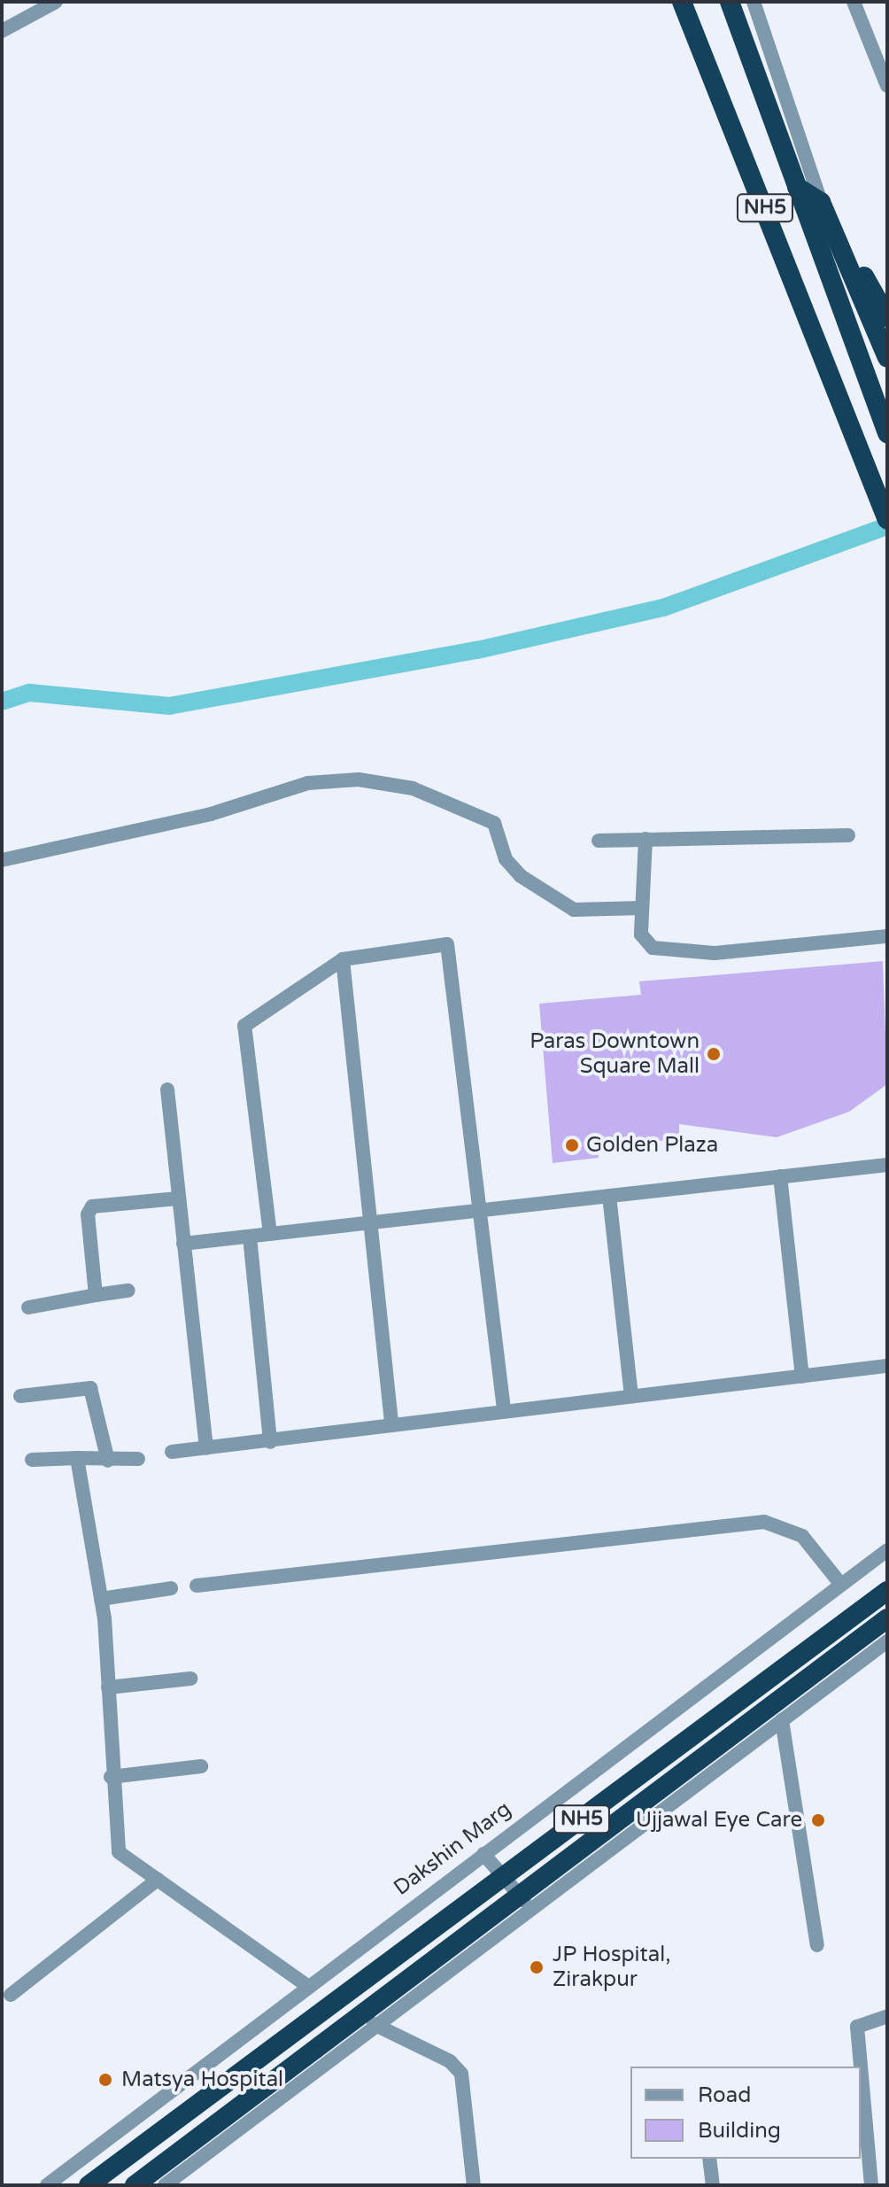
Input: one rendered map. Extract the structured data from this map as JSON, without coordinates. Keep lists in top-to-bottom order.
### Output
{
  "streets": {
    "highway": ["NH5"],
    "street": ["Dakshin Marg"]
  },
  "places": [
    "Paras Downtown Square Mall",
    "Golden Plaza",
    "Ujjawal Eye Care",
    "JP Hospital, Zirakpur",
    "Matsya Hospital"
  ],
  "legend": ["Road", "Building"]
}
